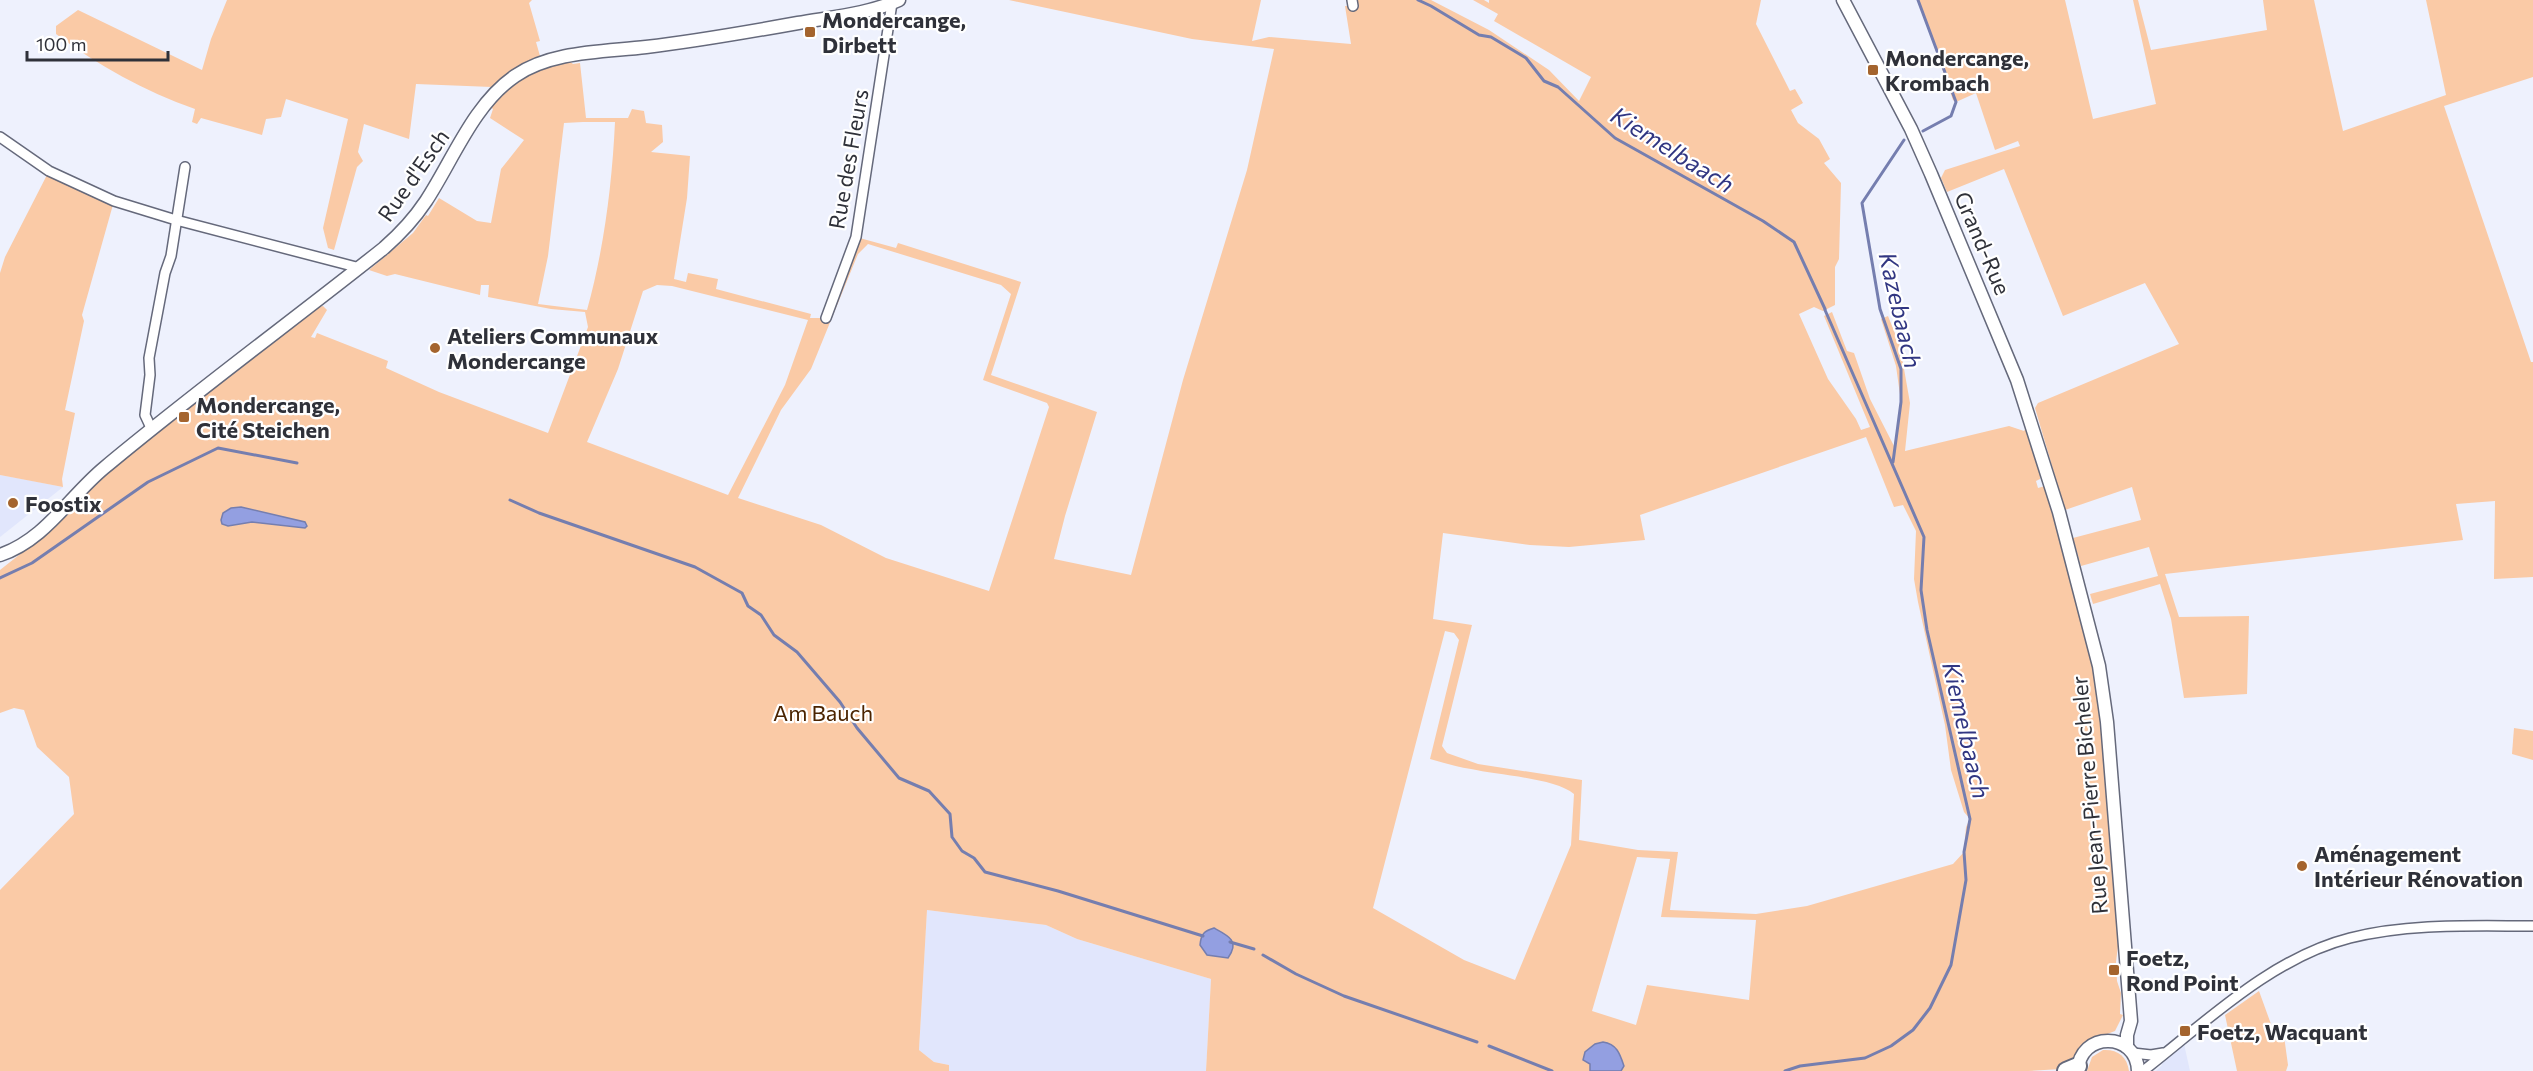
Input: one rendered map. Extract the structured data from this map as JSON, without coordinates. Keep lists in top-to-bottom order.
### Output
{
  "streets": {
    "main road": ["Rue d'Esch", "Grand-Rue", "Rue Jean-Pierre Bicheler"],
    "street": ["Rue des Fleurs"]
  },
  "crossings": [
    ["Rue des Fleurs", "Rue d'Esch"],
    ["Grand-Rue", "Rue Jean-Pierre Bicheler"]
  ],
  "water": ["Kiemelbaach", "Kazebaach"],
  "parks": ["Am Bauch"],
  "places": {
    "transit": [
      "Mondercange, Dirbett",
      "Mondercange, Krombach",
      "Mondercange, Cité Steichen",
      "Foetz, Rond Point",
      "Foetz, Wacquant"
    ],
    "other": ["Ateliers Communaux Mondercange", "Foostix", "Aménagement Intérieur Rénovation"]
  },
  "scale_bar": "100 m"
}
